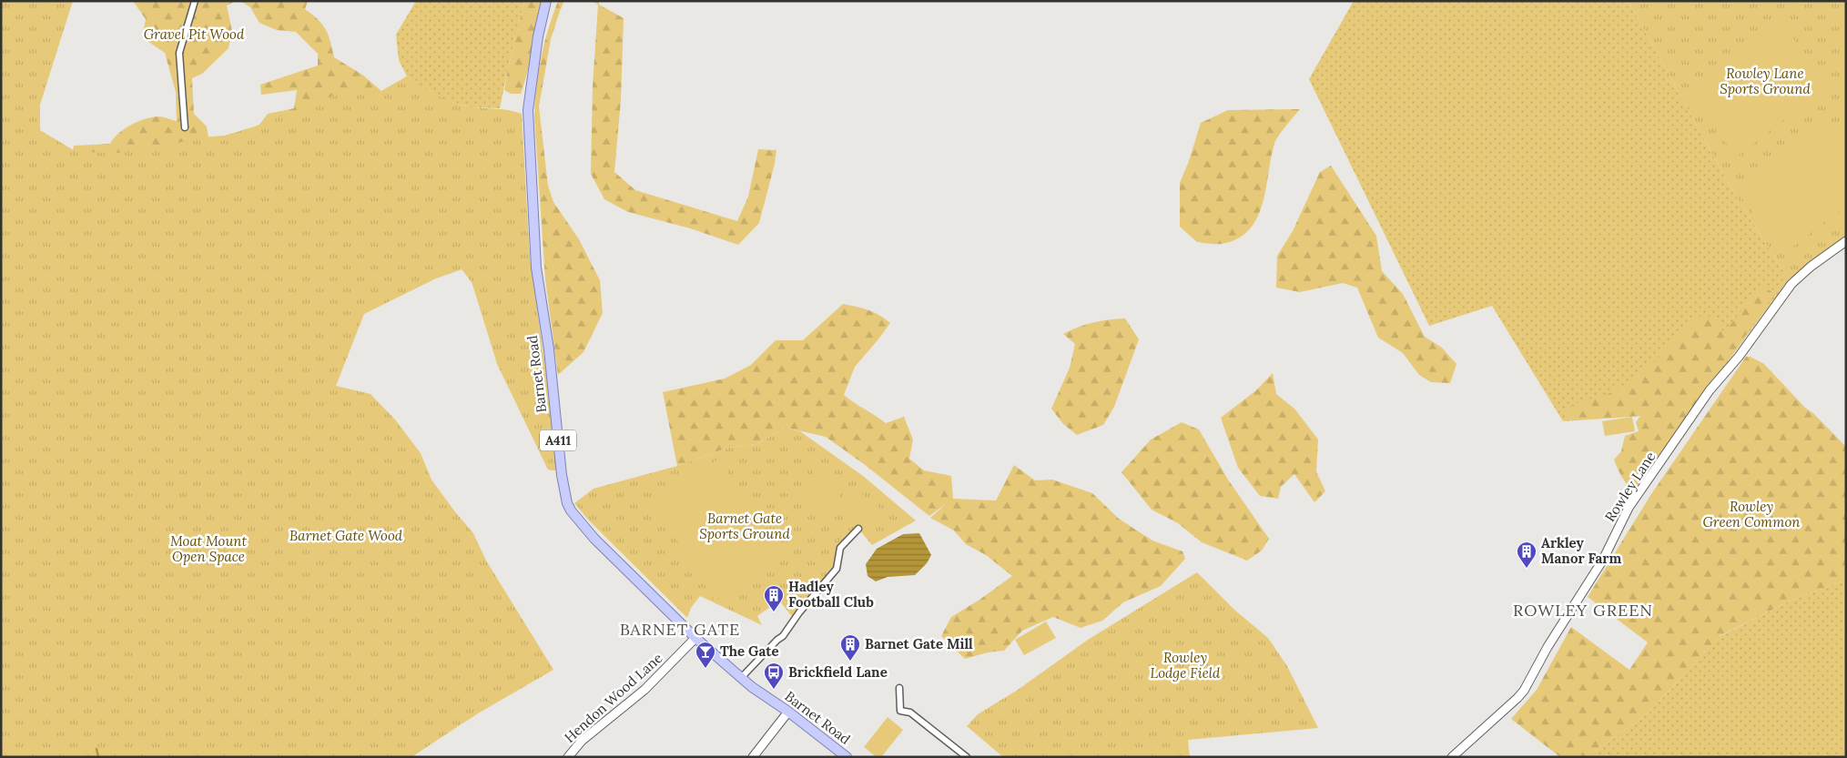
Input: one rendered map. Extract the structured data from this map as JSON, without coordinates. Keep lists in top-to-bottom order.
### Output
{
  "streets": {
    "main road": ["Barnet Road", "A411"],
    "street": ["Rowley Lane", "Hendon Wood Lane"]
  },
  "crossings": [
    ["Barnet Road", "Hendon Wood Lane"]
  ],
  "districts": ["ROWLEY GREEN", "BARNET GATE"],
  "parks": [
    "Gravel Pit Wood",
    "Rowley Lane Sports Ground",
    "Rowley Green Common",
    "Barnet Gate Sports Ground",
    "Barnet Gate Wood",
    "Moat Mount Open Space",
    "Rowley Lodge Field"
  ],
  "places": {
    "building": ["Arkley Manor Farm", "Hadley Football Club", "Barnet Gate Mill"],
    "bar": ["The Gate"],
    "bus stop": ["Brickfield Lane"]
  }
}
